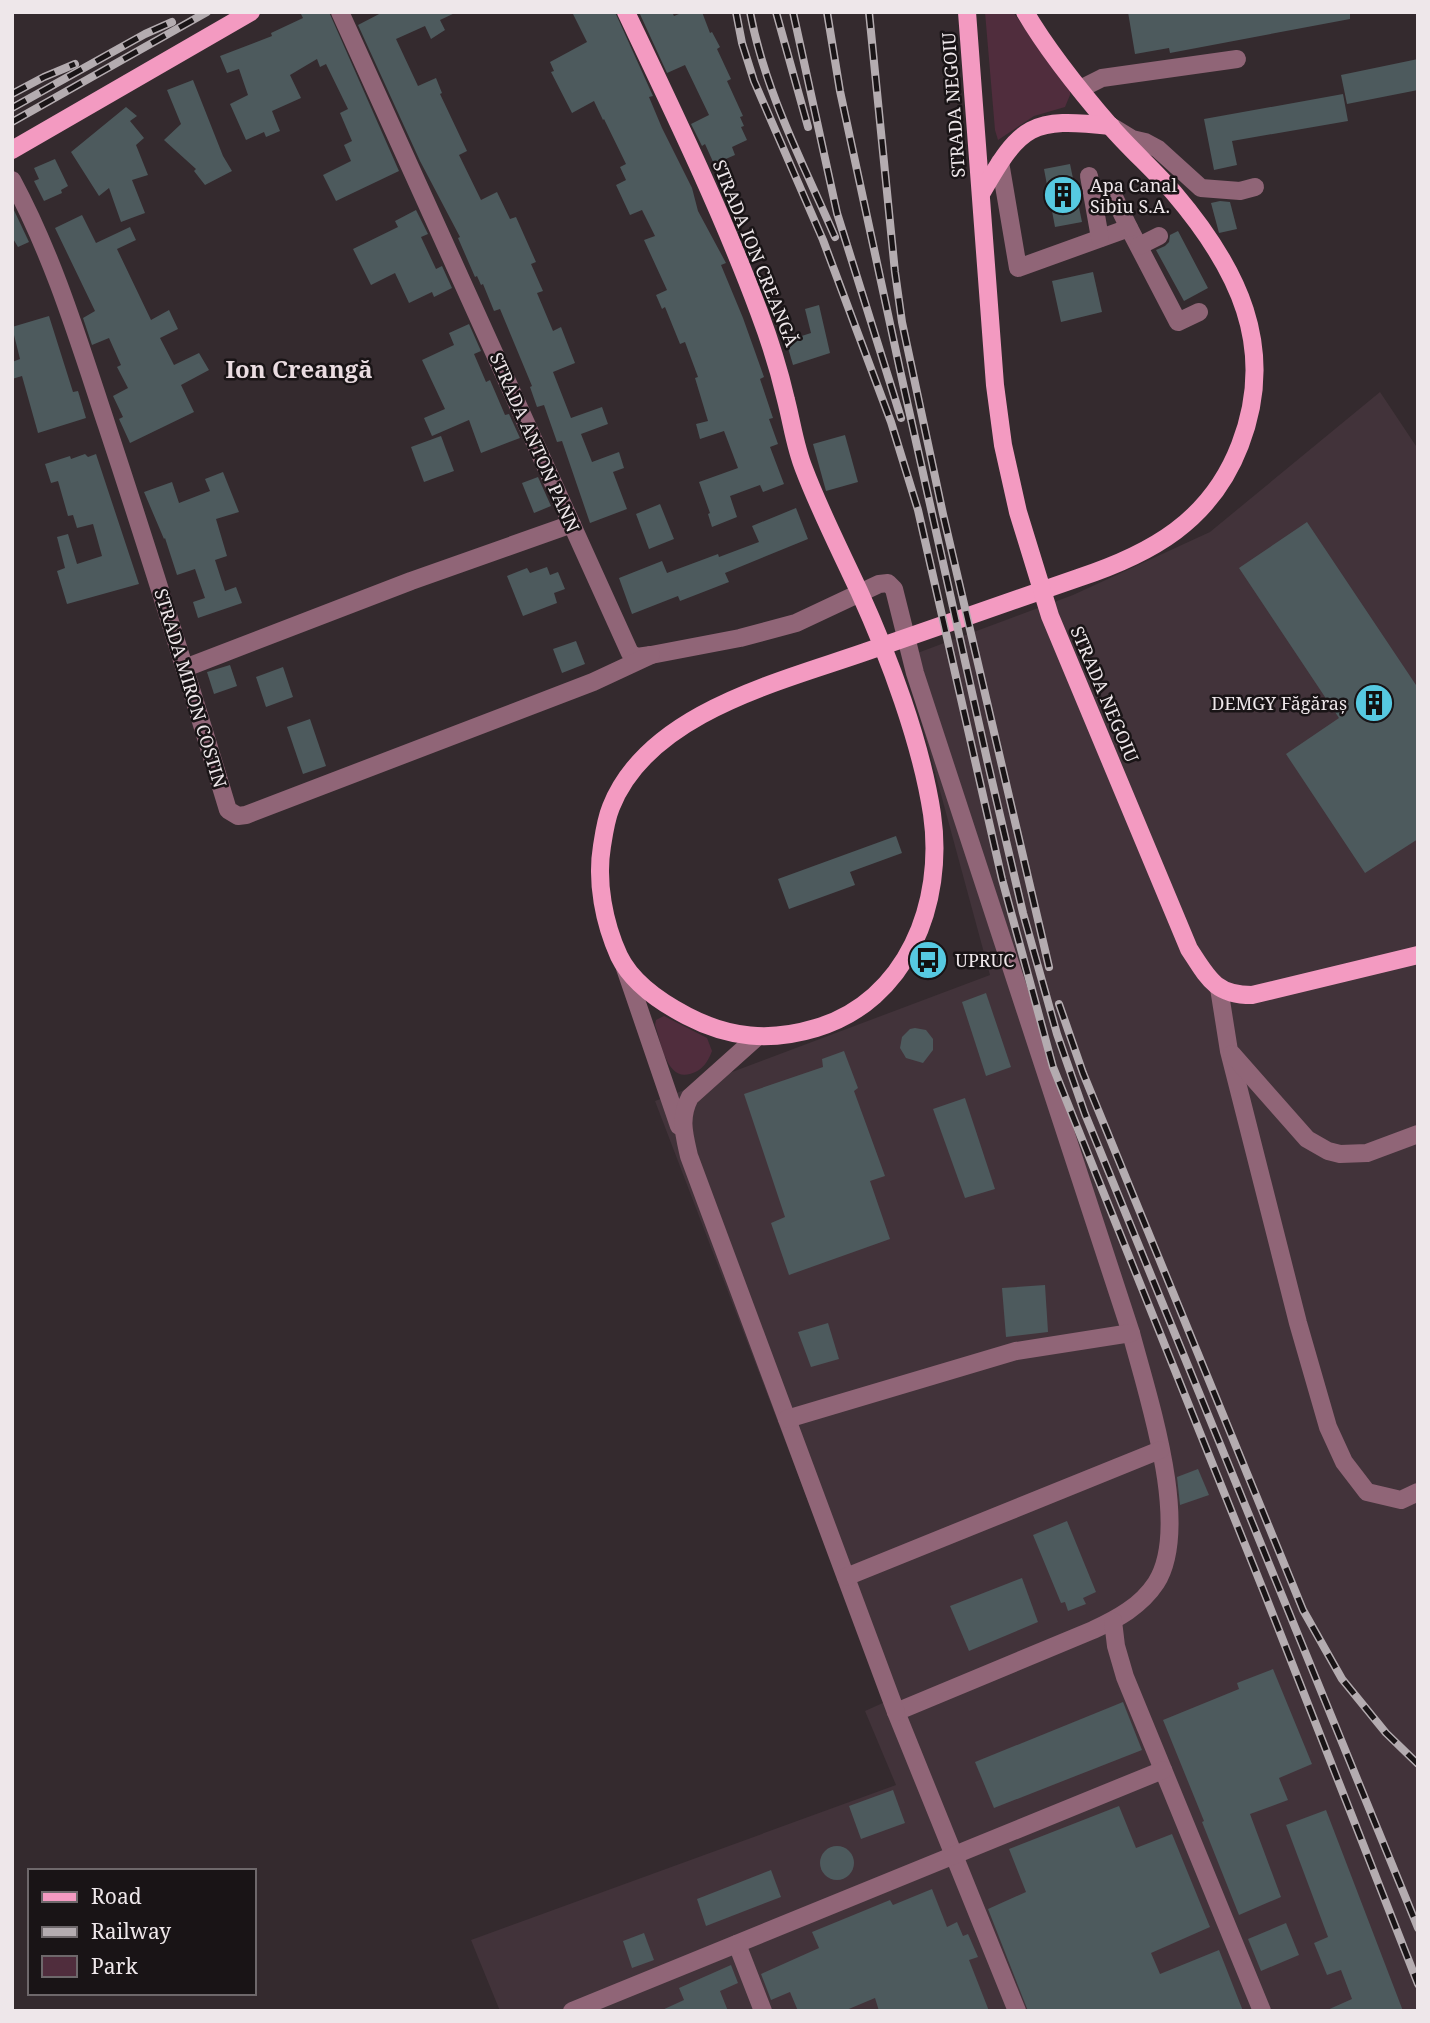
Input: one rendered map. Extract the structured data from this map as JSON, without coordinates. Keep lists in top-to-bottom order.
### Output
{
  "streets": {
    "main road": ["STRADA NEGOIU", "STRADA ION CREANGĂ"],
    "street": ["STRADA ANTON PANN", "STRADA MIRON COSTIN"]
  },
  "crossings": [
    ["STRADA ANTON PANN", "STRADA MIRON COSTIN"]
  ],
  "districts": ["Ion Creangă"],
  "places": {
    "building": ["Apa Canal Sibiu S.A.", "DEMGY Făgăraș"],
    "bus stop": ["UPRUC"]
  },
  "legend": ["Road", "Railway", "Park"]
}
